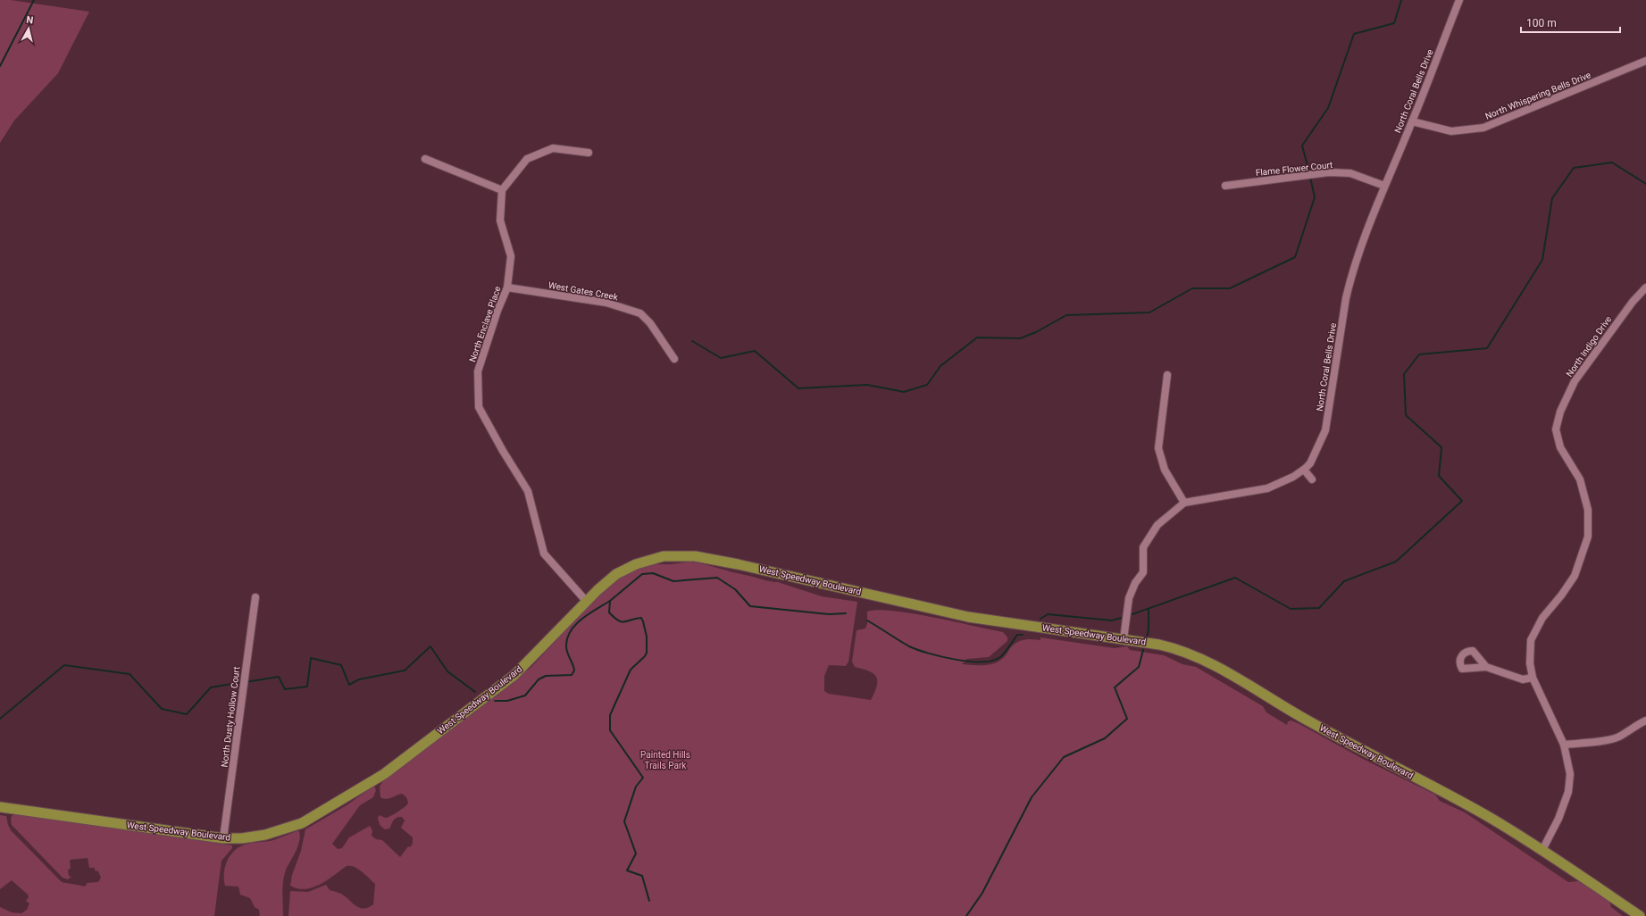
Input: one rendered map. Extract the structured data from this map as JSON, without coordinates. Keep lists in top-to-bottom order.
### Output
{
  "streets": {
    "main road": ["West Speedway Boulevard"],
    "street": [
      "North Coral Bells Drive",
      "North Whispering Bells Drive",
      "Flame Flower Court",
      "West Gates Creek",
      "North Enclave Place",
      "North Indigo Drive",
      "North Dusty Hollow Court"
    ]
  },
  "crossings": [
    ["North Coral Bells Drive", "North Whispering Bells Drive"],
    ["North Coral Bells Drive", "Flame Flower Court"],
    ["West Gates Creek", "North Enclave Place"],
    ["North Enclave Place", "West Speedway Boulevard"],
    ["North Indigo Drive", "West Speedway Boulevard"],
    ["West Speedway Boulevard", "North Dusty Hollow Court"]
  ],
  "parks": ["Painted Hills Trails Park"],
  "scale_bar": "100 m",
  "north": "top"
}
